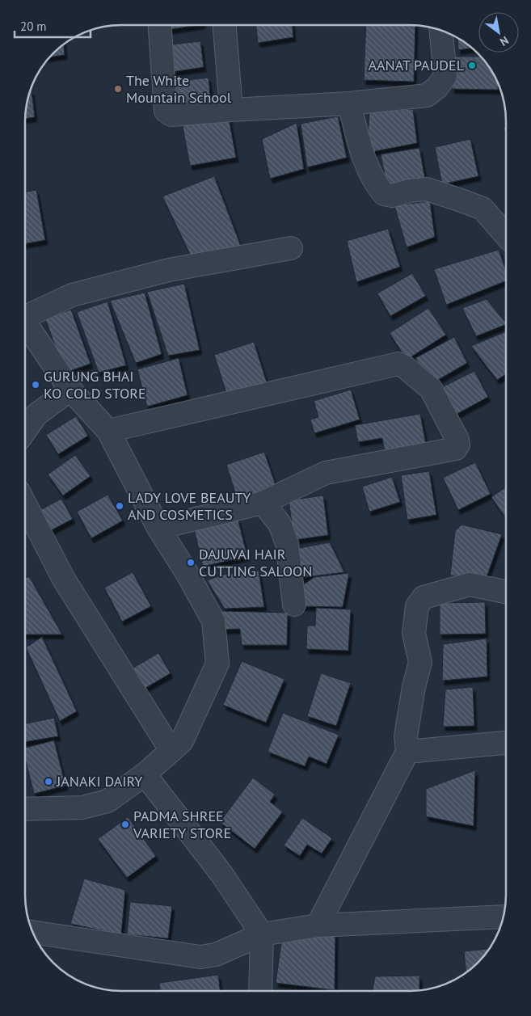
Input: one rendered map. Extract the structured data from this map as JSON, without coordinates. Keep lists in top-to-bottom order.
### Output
{
  "places": [
    "AANAT PAUDEL",
    "The White Mountain School",
    "GURUNG BHAI KO COLD STORE",
    "LADY LOVE BEAUTY AND COSMETICS",
    "DAJUVAI HAIR CUTTING SALOON",
    "JANAKI DAIRY",
    "PADMA SHREE VARIETY STORE"
  ],
  "scale_bar": "20 m",
  "north": "bottom right"
}
